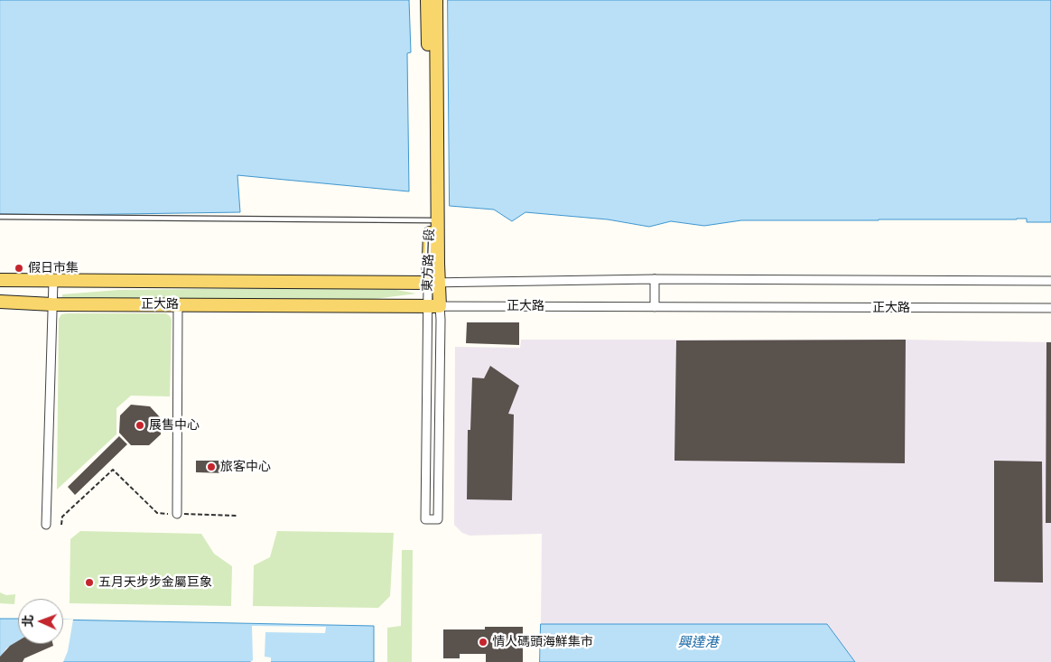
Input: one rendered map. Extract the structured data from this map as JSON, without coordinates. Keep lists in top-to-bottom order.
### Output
{
  "streets": {
    "main road": ["東方路一段", "正大路"]
  },
  "crossings": [
    ["東方路一段", "正大路"]
  ],
  "water": ["興達港"],
  "places": [
    "假日市集",
    "展售中心",
    "旅客中心",
    "五月天步步金屬巨象",
    "情人碼頭海鮮集市"
  ],
  "north": "left"
}
